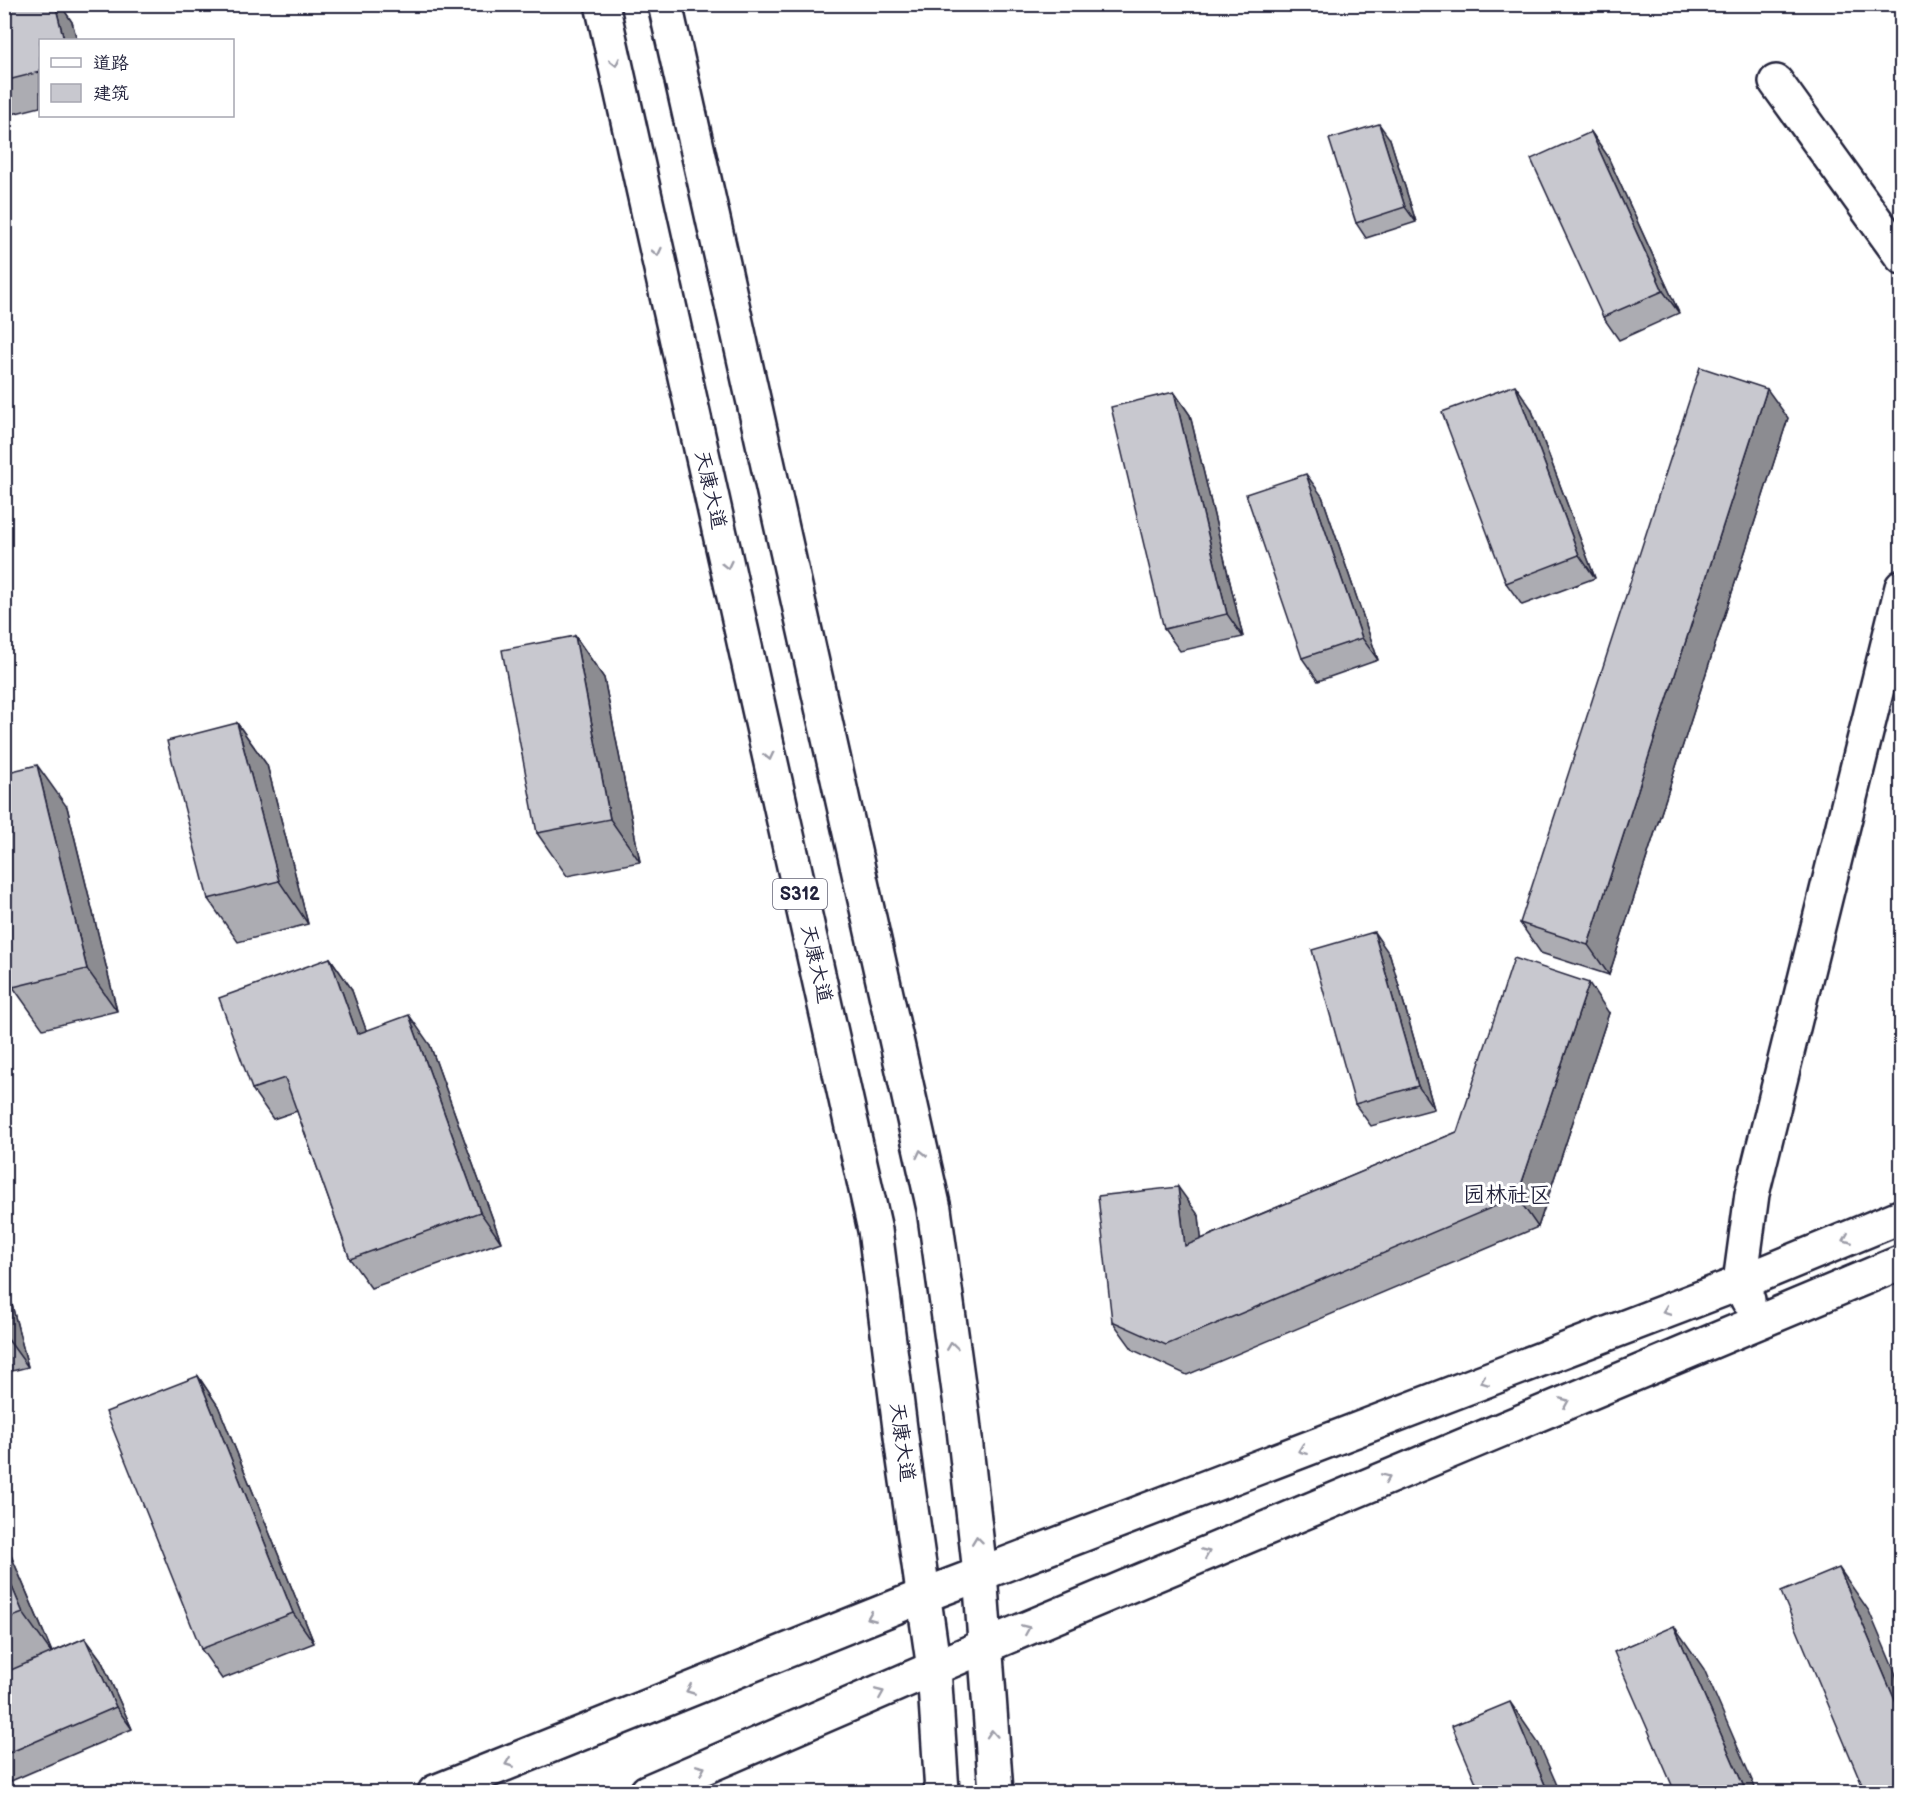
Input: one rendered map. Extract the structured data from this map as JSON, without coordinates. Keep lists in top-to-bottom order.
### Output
{
  "streets": {
    "main road": ["天康大道", "S312"]
  },
  "districts": ["园林社区"],
  "legend": ["道路", "建筑"]
}
